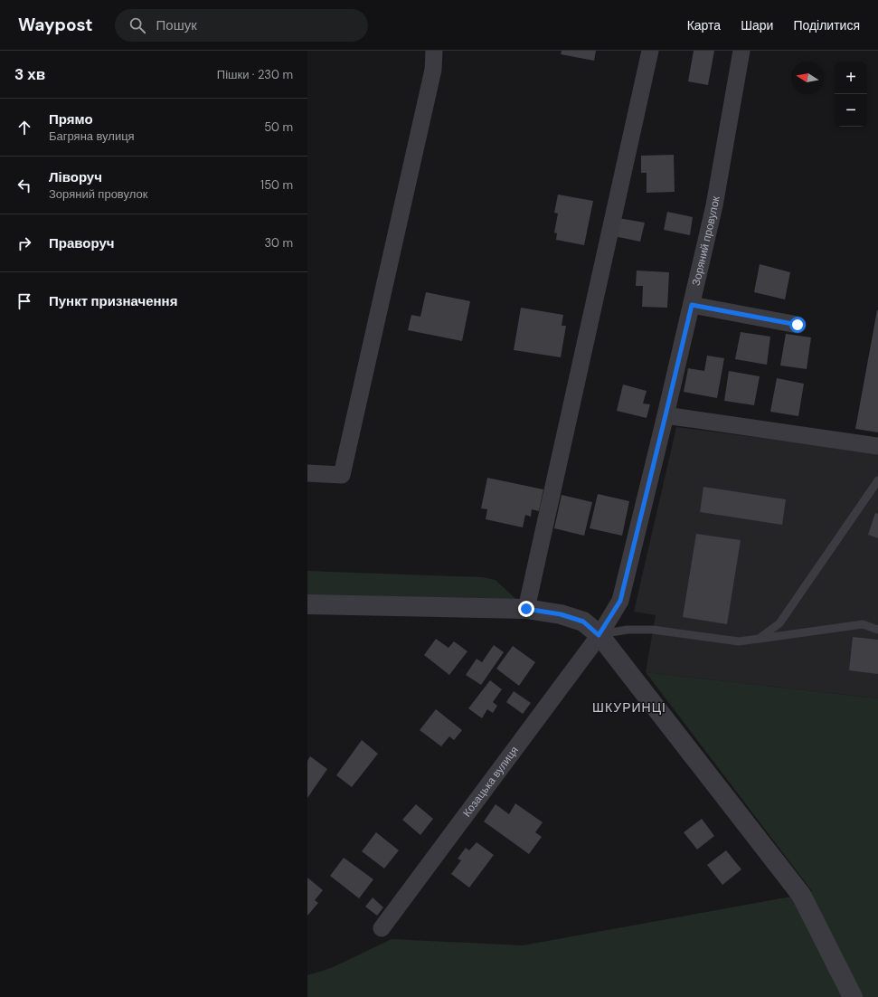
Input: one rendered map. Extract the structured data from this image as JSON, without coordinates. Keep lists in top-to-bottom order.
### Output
{
  "streets": {
    "street": ["Зоряний провулок", "Козацька вулиця"]
  },
  "crossings": [
    ["Зоряний провулок", "Козацька вулиця"]
  ],
  "districts": ["ШКУРИНЦІ"],
  "north": "left",
  "page": {
    "header": "Waypost",
    "search": "Пошук",
    "nav": ["Карта", "Шари", "Поділитися"],
    "heading": ["3 хв", "Пішки · 230 m"],
    "map_buttons": ["+", "−"],
    "list": [
      ["Прямо", "Багряна вулиця", "50 m"],
      ["Ліворуч", "Зоряний провулок", "150 m"],
      ["Праворуч", "30 m"],
      "Пункт призначення"
    ]
  }
}
